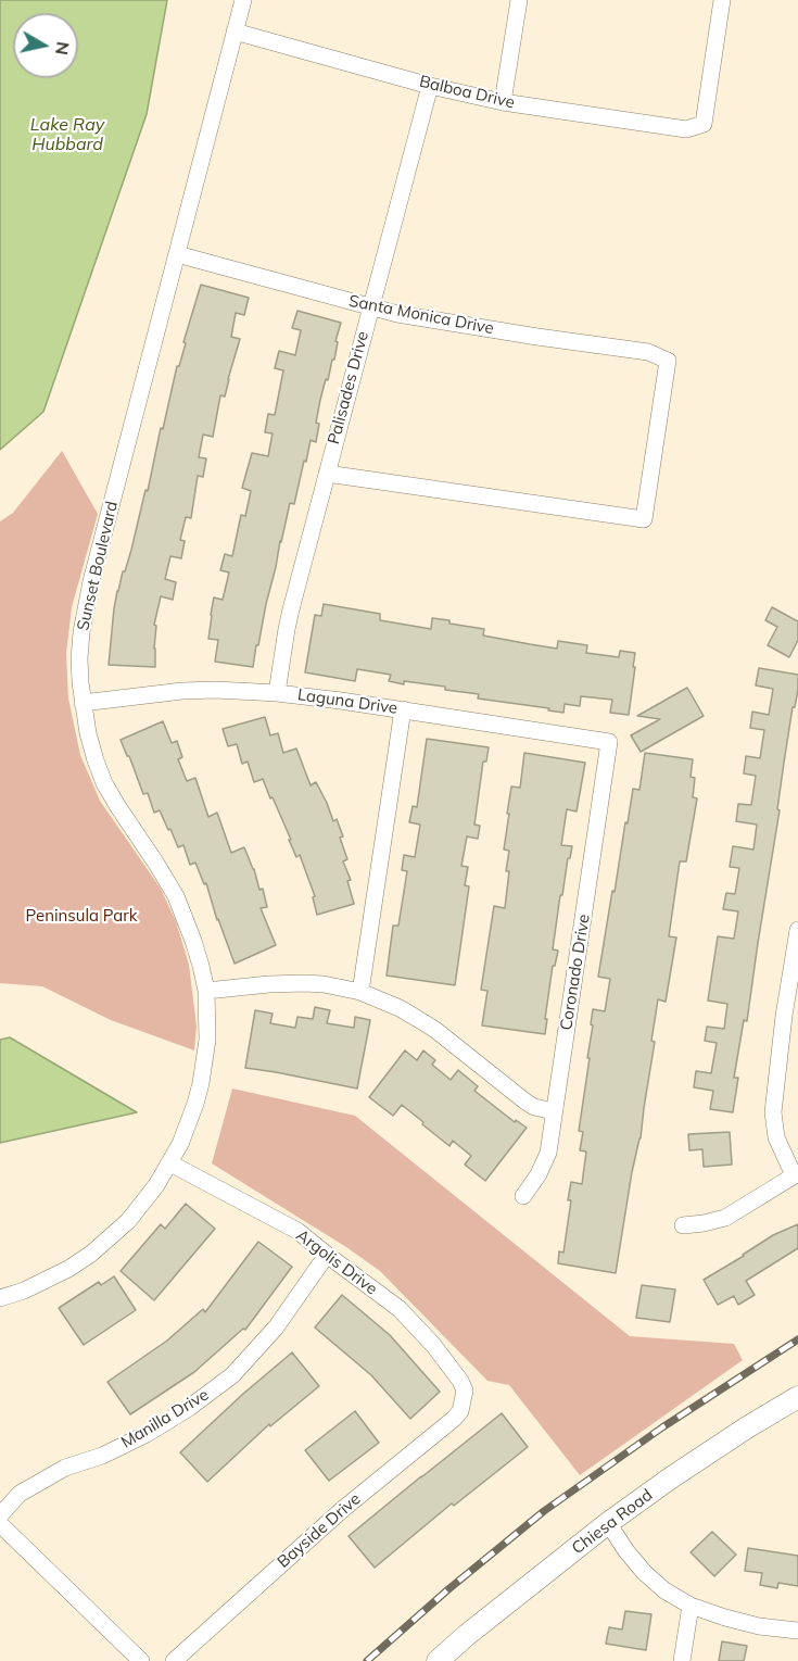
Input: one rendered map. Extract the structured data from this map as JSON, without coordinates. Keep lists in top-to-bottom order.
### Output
{
  "streets": {
    "main road": ["Chiesa Road"],
    "street": [
      "Balboa Drive",
      "Santa Monica Drive",
      "Palisades Drive",
      "Sunset Boulevard",
      "Laguna Drive",
      "Coronado Drive",
      "Argolis Drive",
      "Manilla Drive",
      "Bayside Drive"
    ]
  },
  "crossings": [
    ["Balboa Drive", "Palisades Drive"],
    ["Balboa Drive", "Sunset Boulevard"],
    ["Santa Monica Drive", "Palisades Drive"],
    ["Santa Monica Drive", "Sunset Boulevard"],
    ["Palisades Drive", "Laguna Drive"],
    ["Sunset Boulevard", "Laguna Drive"],
    ["Sunset Boulevard", "Argolis Drive"],
    ["Laguna Drive", "Coronado Drive"],
    ["Argolis Drive", "Manilla Drive"],
    ["Argolis Drive", "Bayside Drive"]
  ],
  "water": ["Lake Ray Hubbard"],
  "parks": ["Peninsula Park"],
  "north": "right"
}
